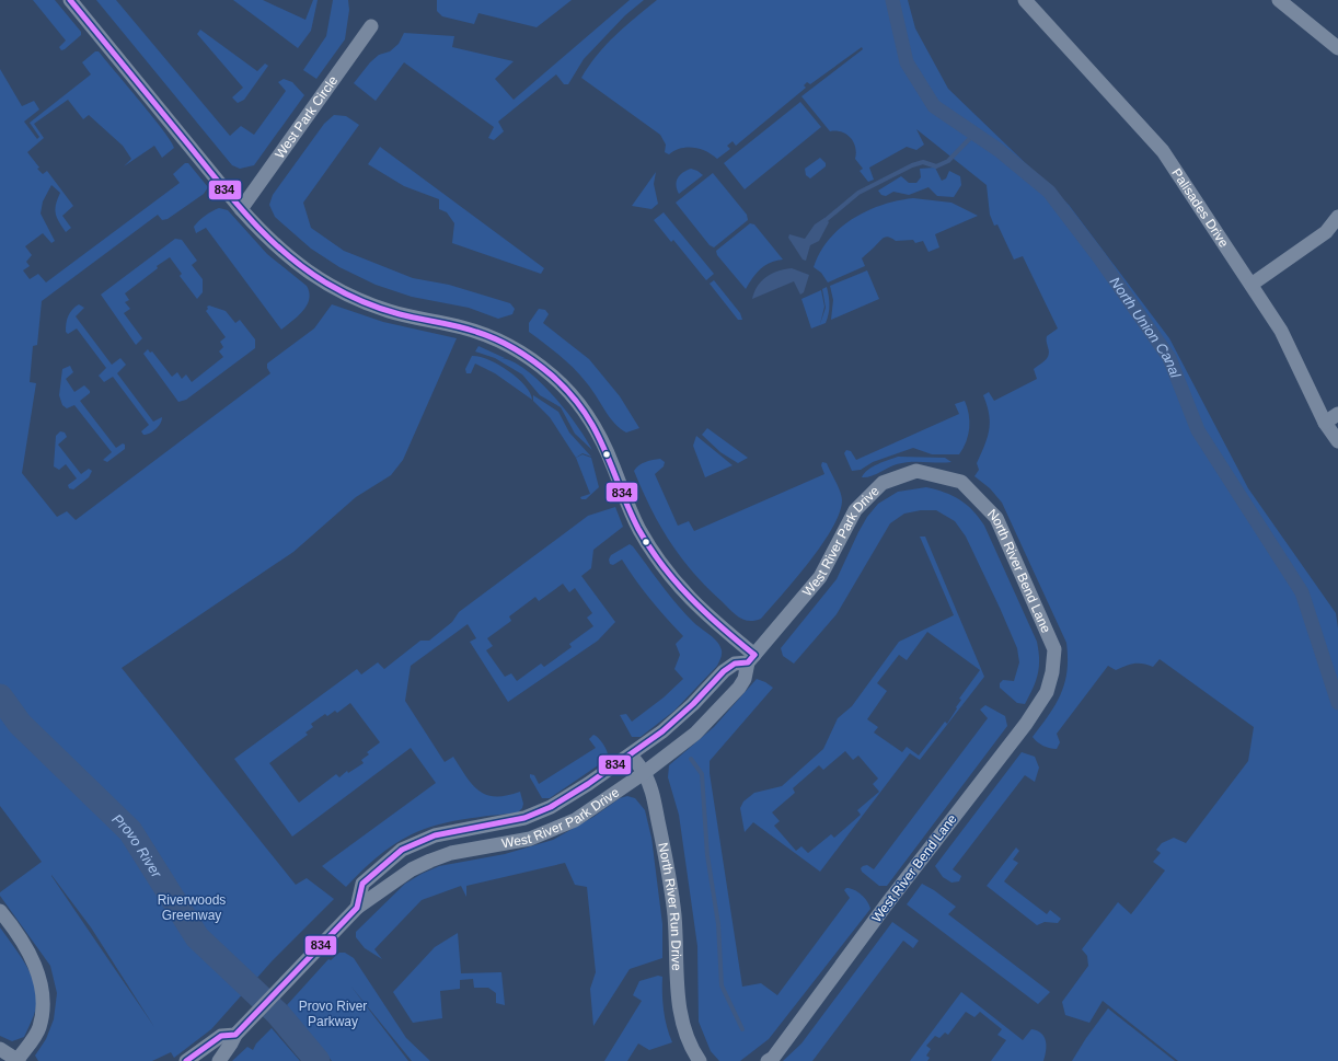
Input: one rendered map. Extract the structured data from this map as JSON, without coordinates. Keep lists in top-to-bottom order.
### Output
{
  "streets": {
    "street": [
      "West Park Circle",
      "Palisades Drive",
      "West River Park Drive",
      "North River Bend Lane",
      "West River Bend Lane",
      "North River Run Drive"
    ]
  },
  "crossings": [
    ["West River Park Drive", "North River Bend Lane"],
    ["West River Park Drive", "North River Run Drive"],
    ["North River Bend Lane", "West River Bend Lane"]
  ],
  "water": ["North Union Canal", "Provo River"],
  "parks": ["Riverwoods Greenway", "Provo River Parkway"],
  "lines": ["transit line 834"]
}
